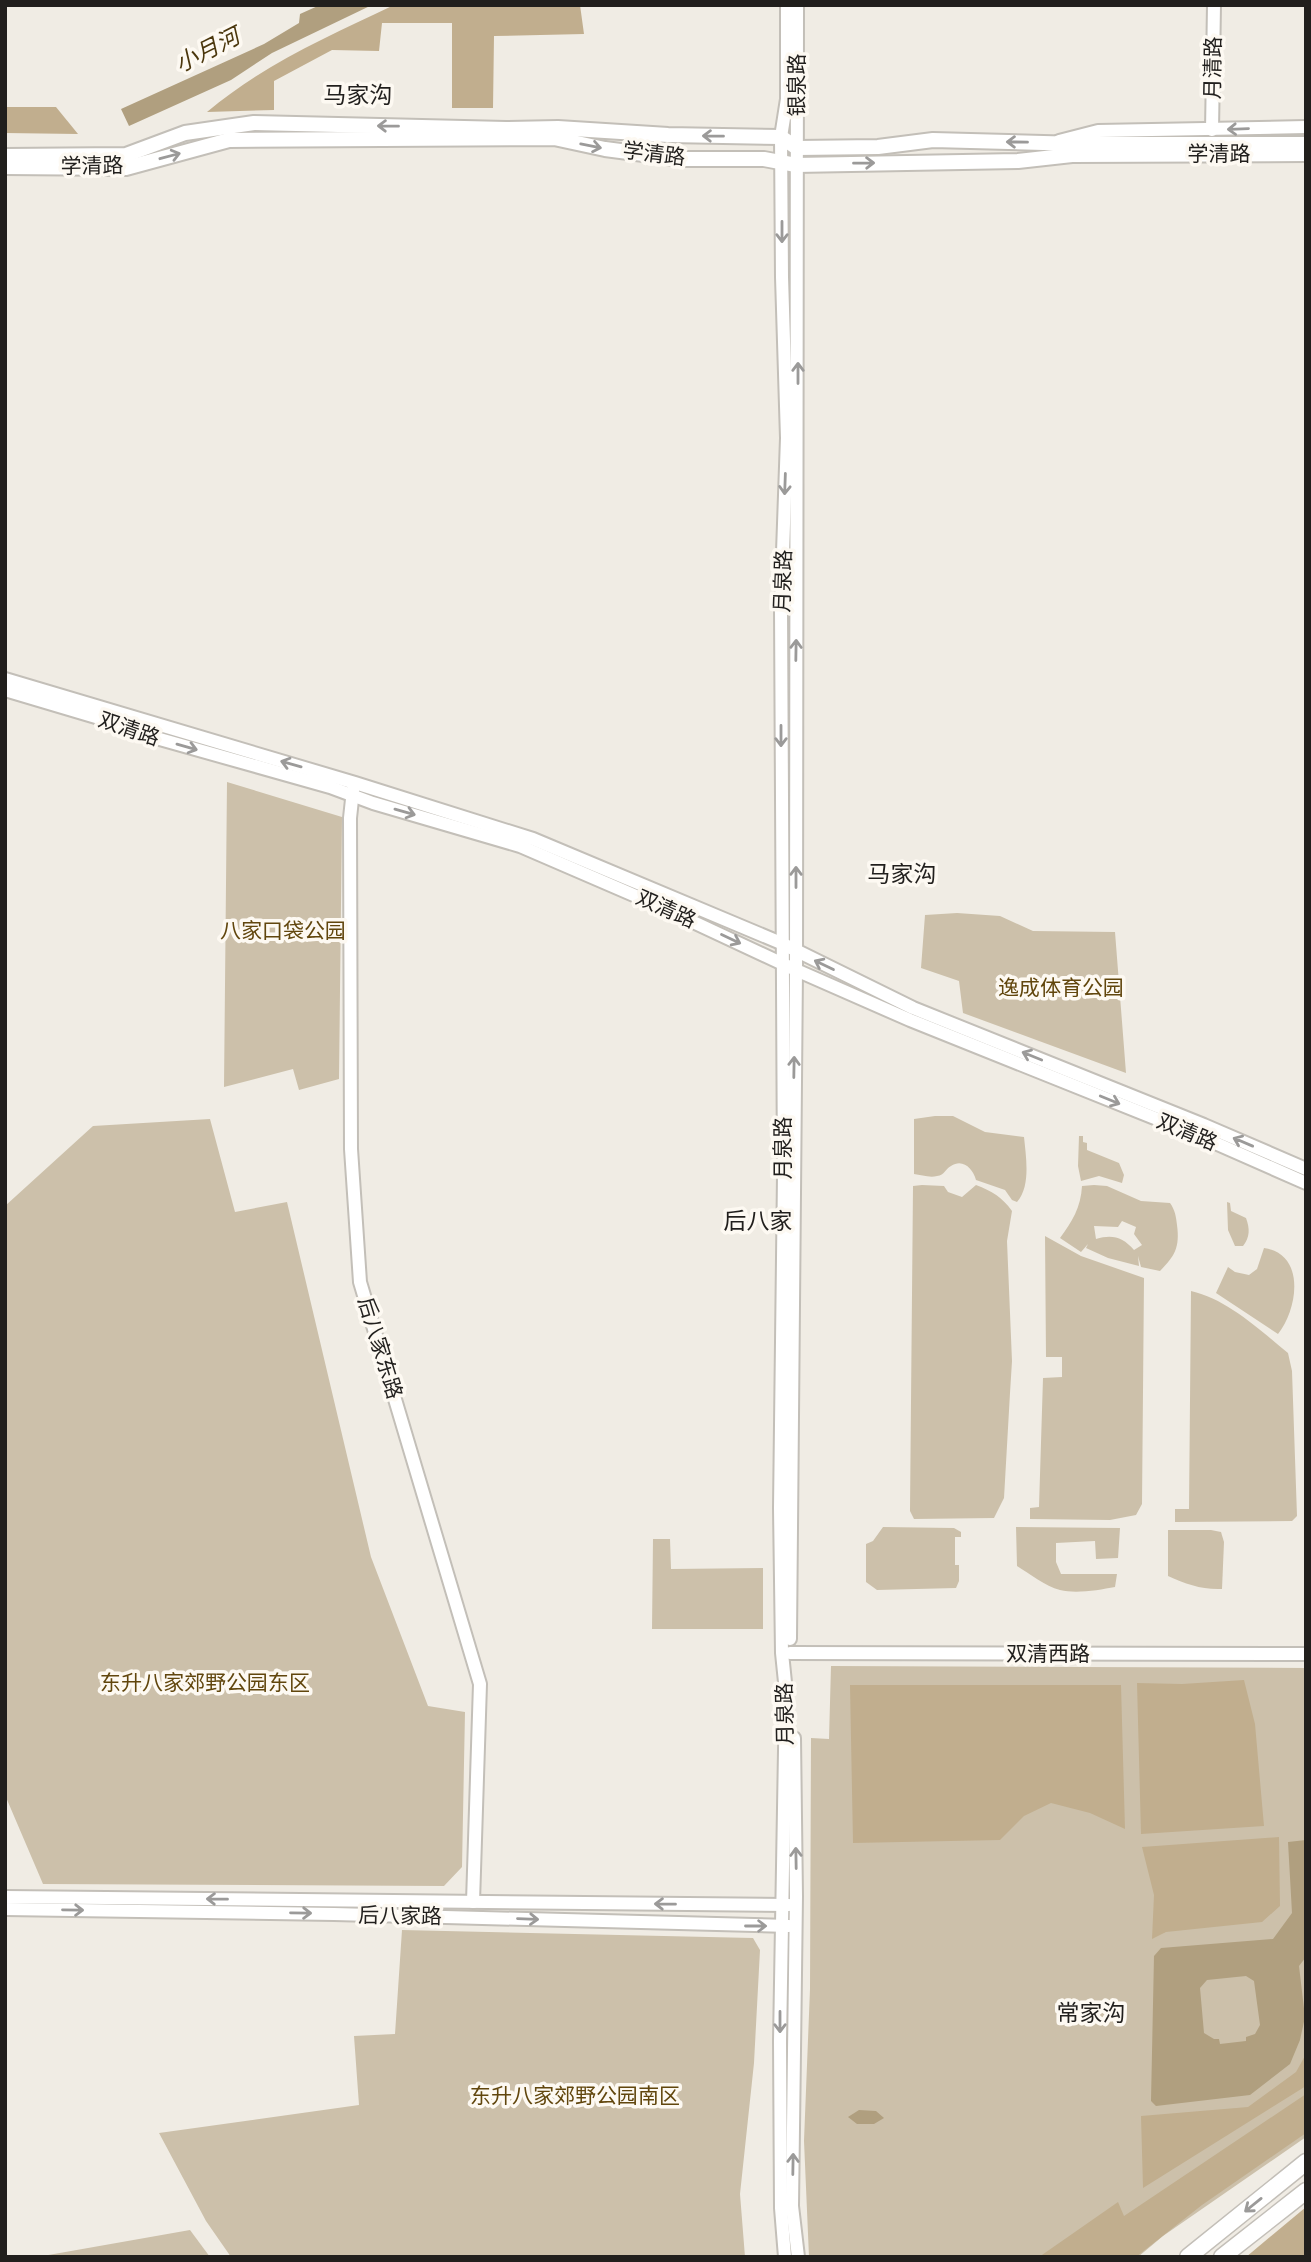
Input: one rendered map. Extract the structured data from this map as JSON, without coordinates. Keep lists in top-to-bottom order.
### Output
{
  "streets": {
    "main road": [
      "月清路",
      "银泉路",
      "学清路",
      "月泉路",
      "双清路",
      "后八家东路",
      "双清西路",
      "后八家路"
    ]
  },
  "crossings": [
    ["月清路", "学清路"],
    ["银泉路", "学清路"],
    ["银泉路", "月泉路"],
    ["学清路", "月泉路"],
    ["月泉路", "双清路"],
    ["月泉路", "双清西路"],
    ["月泉路", "后八家路"],
    ["双清路", "后八家东路"],
    ["后八家东路", "后八家路"]
  ],
  "districts": [
    "马家沟",
    "马家沟",
    "后八家",
    "常家沟"
  ],
  "water": ["小月河"],
  "parks": [
    "八家口袋公园",
    "逸成体育公园",
    "东升八家郊野公园东区",
    "东升八家郊野公园南区"
  ]
}
